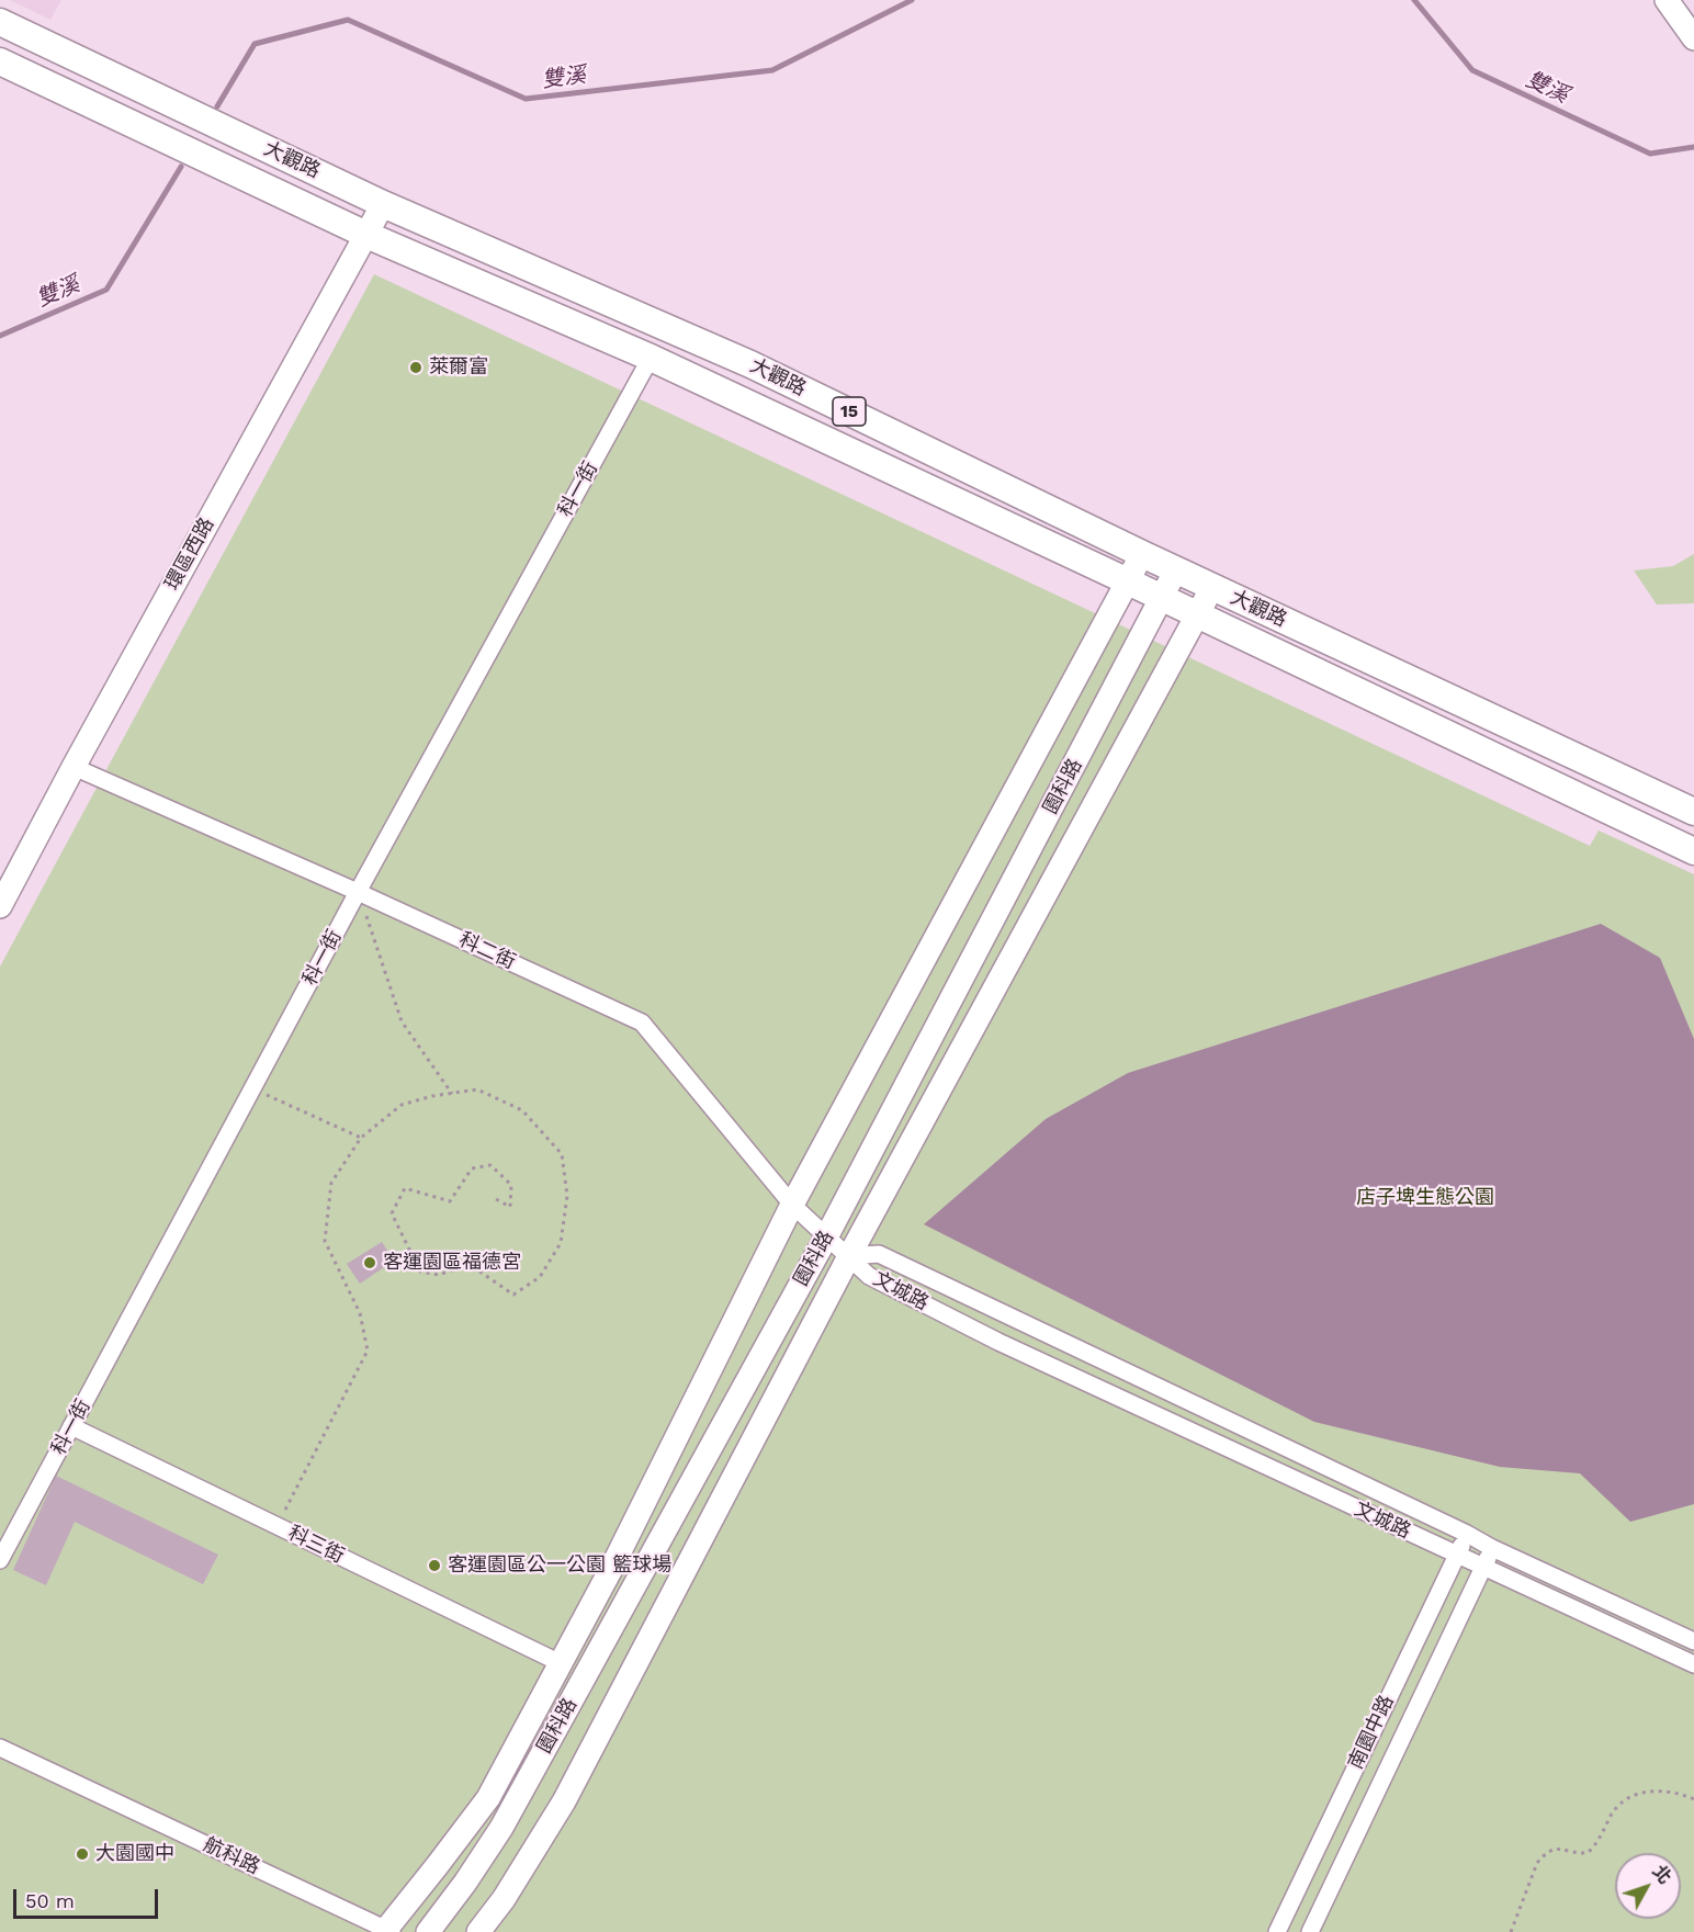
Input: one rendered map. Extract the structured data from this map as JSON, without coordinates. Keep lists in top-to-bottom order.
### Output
{
  "streets": {
    "main road": ["大觀路", "15"],
    "street": [
      "科一街",
      "環區西路",
      "園科路",
      "科二街",
      "文城路",
      "科三街",
      "南園中路",
      "航科路"
    ]
  },
  "crossings": [
    ["大觀路", "科一街"],
    ["大觀路", "環區西路"],
    ["大觀路", "園科路"],
    ["科一街", "科二街"],
    ["科一街", "科三街"],
    ["環區西路", "科二街"],
    ["園科路", "科二街"],
    ["科二街", "文城路"],
    ["文城路", "南園中路"]
  ],
  "water": ["雙溪"],
  "parks": ["店子埤生態公園"],
  "places": [
    "萊爾富",
    "客運園區福德宮",
    "客運園區公一公園 籃球場",
    "大園國中"
  ],
  "scale_bar": "50 m",
  "north": "top right"
}
